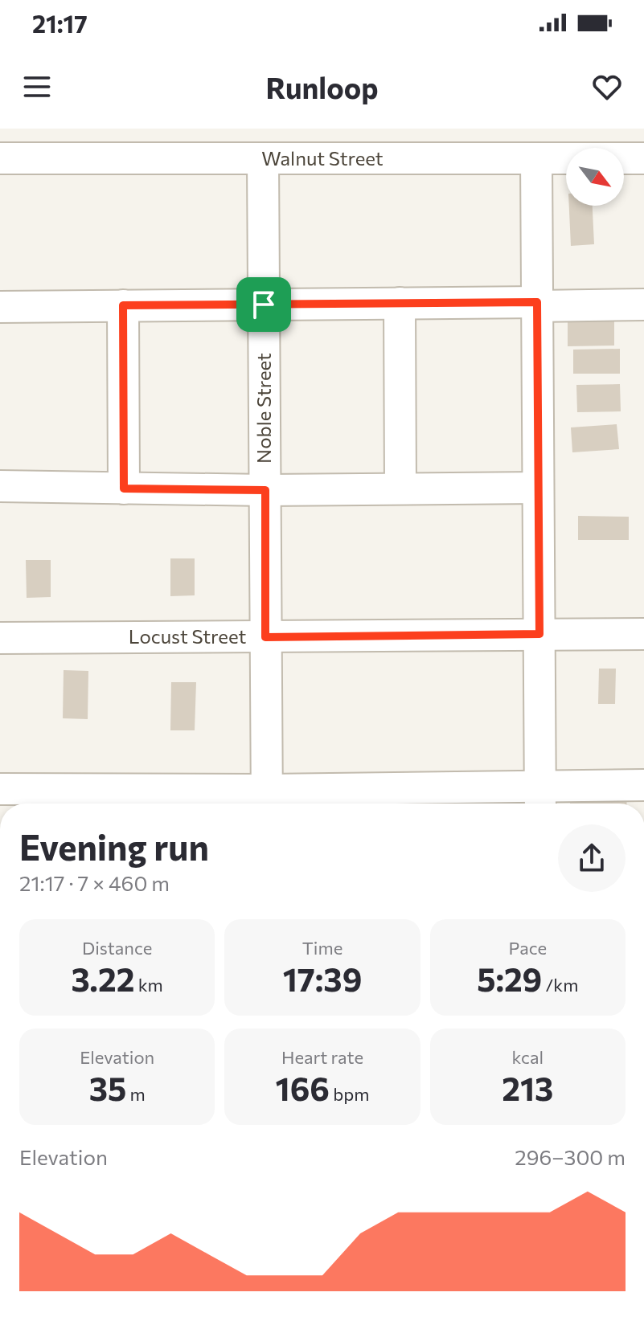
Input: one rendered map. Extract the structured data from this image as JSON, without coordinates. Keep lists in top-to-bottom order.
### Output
{
  "streets": {
    "street": ["Walnut Street", "Noble Street", "Locust Street"]
  },
  "crossings": [
    ["Walnut Street", "Noble Street"],
    ["Noble Street", "Locust Street"]
  ],
  "north": "bottom right",
  "page": {
    "status": "21:17",
    "header": "Runloop",
    "heading": ["Evening run", "21:17 · 7 × 460 m"],
    "stats": [
      ["Distance", "3.22 km"],
      ["Time", "17:39"],
      ["Pace", "5:29 /km"],
      ["Elevation", "35 m"],
      ["Heart rate", "166 bpm"],
      ["kcal", "213"]
    ],
    "chart": ["Elevation", "296–300 m"]
  }
}
